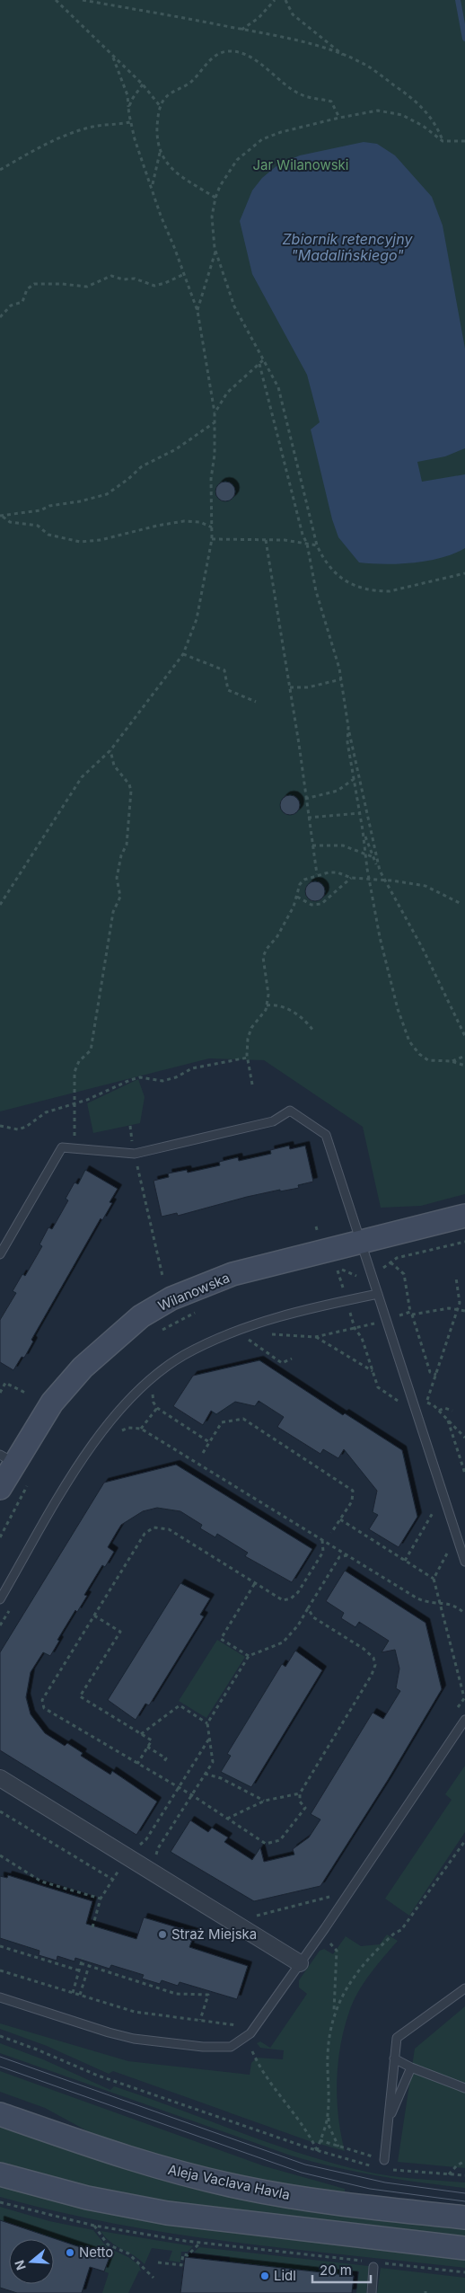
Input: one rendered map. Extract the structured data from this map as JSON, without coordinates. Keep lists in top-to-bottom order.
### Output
{
  "streets": {
    "main road": ["Wilanowska", "Aleja Vaclava Havla"]
  },
  "water": ["Zbiornik retencyjny \"Madalińskiego\""],
  "parks": ["Jar Wilanowski"],
  "places": ["Straż Miejska", "Netto", "Lidl"],
  "scale_bar": "20 m",
  "north": "left"
}
